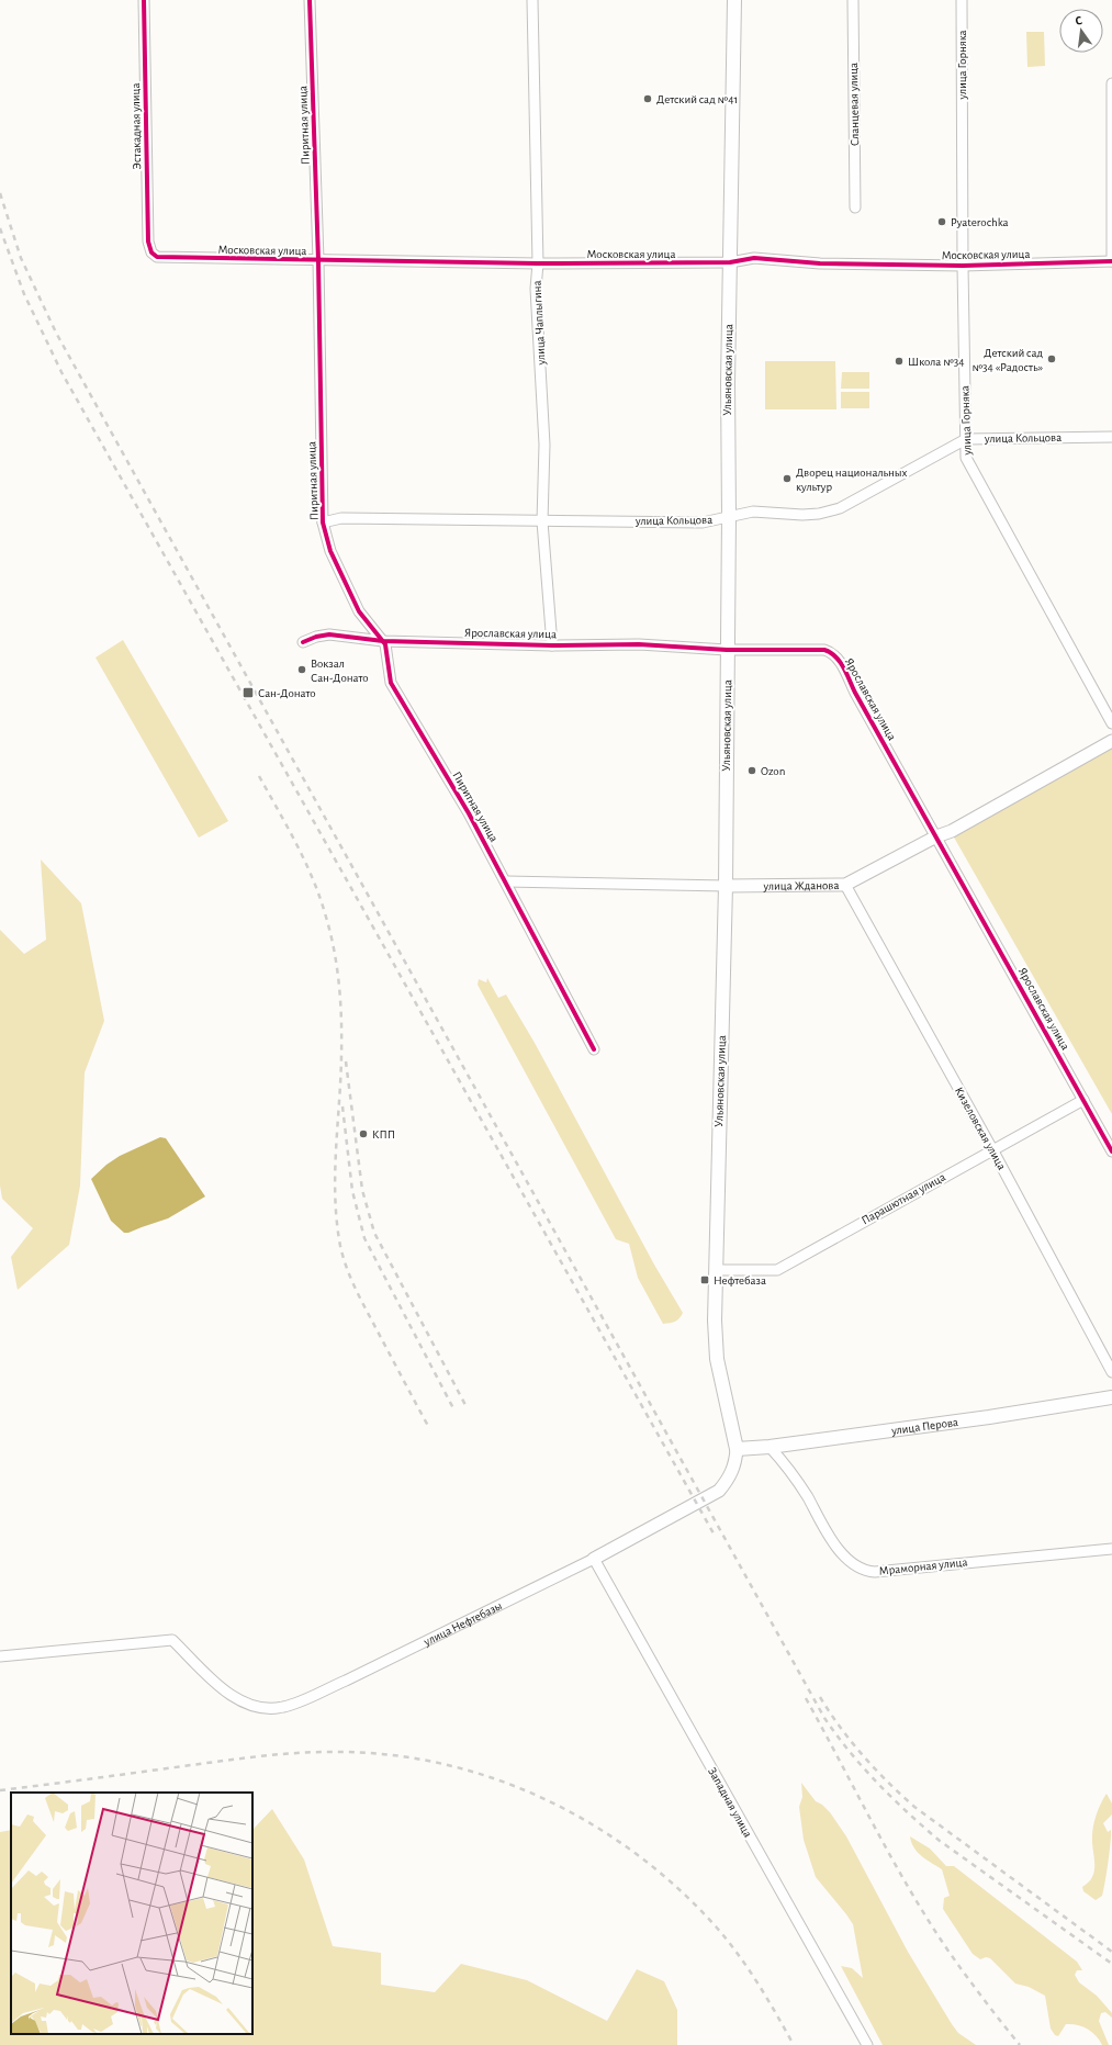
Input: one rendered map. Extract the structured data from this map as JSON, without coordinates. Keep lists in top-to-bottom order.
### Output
{
  "streets": {
    "main road": ["Ульяновская улица", "улица Перова"],
    "street": [
      "улица Горняка",
      "Сланцевая улица",
      "Пиритная улица",
      "Эстакадная улица",
      "Московская улица",
      "улица Чаплыгина",
      "улица Кольцова",
      "Ярославская улица",
      "улица Жданова",
      "Кизеловская улица",
      "Парашютная улица",
      "Мраморная улица",
      "улица Нефтебазы",
      "Западная улица"
    ]
  },
  "crossings": [
    ["улица Горняка", "Московская улица"],
    ["улица Горняка", "улица Кольцова"],
    ["Пиритная улица", "Московская улица"],
    ["Пиритная улица", "улица Кольцова"],
    ["Пиритная улица", "Ярославская улица"],
    ["Пиритная улица", "улица Жданова"],
    ["Эстакадная улица", "Московская улица"],
    ["Московская улица", "улица Чаплыгина"],
    ["Московская улица", "Ульяновская улица"],
    ["улица Чаплыгина", "улица Кольцова"],
    ["улица Чаплыгина", "Ярославская улица"],
    ["Ульяновская улица", "улица Кольцова"],
    ["Ульяновская улица", "Ярославская улица"],
    ["Ульяновская улица", "улица Жданова"],
    ["Ульяновская улица", "Парашютная улица"],
    ["Ульяновская улица", "улица Перова"],
    ["Ульяновская улица", "улица Нефтебазы"],
    ["Ярославская улица", "улица Жданова"],
    ["Ярославская улица", "Парашютная улица"],
    ["улица Жданова", "Кизеловская улица"],
    ["Кизеловская улица", "Парашютная улица"],
    ["улица Перова", "Мраморная улица"],
    ["улица Перова", "улица Нефтебазы"],
    ["улица Нефтебазы", "Западная улица"]
  ],
  "places": {
    "other": [
      "Детский сад №41",
      "Pyaterochka",
      "Детский сад №34 «Радость»",
      "Школа №34",
      "Дворец национальных культур",
      "Вокзал Сан-Донато",
      "Ozon",
      "КПП"
    ],
    "transit": ["Сан-Донато", "Нефтебаза"]
  },
  "north": "top"
}
